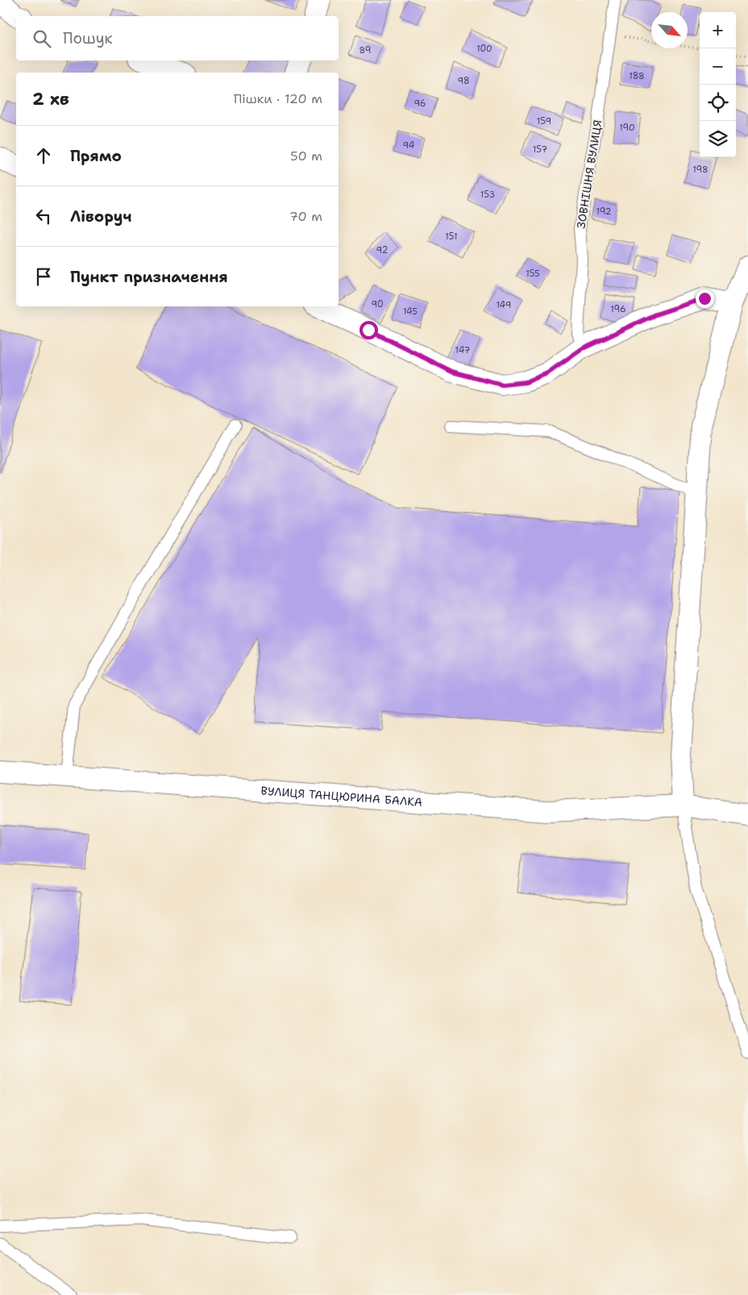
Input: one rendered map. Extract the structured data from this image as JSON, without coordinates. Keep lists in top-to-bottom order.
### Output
{
  "streets": {
    "street": ["ВУЛИЦЯ ТАНЦЮРИНА БАЛКА"],
    "lane": ["ЗОВНІШНЯ ВУЛИЦЯ"]
  },
  "house_numbers": [
    "100",
    "89",
    "188",
    "98",
    "96",
    "159",
    "190",
    "94",
    "157",
    "198",
    "153",
    "192",
    "151",
    "92",
    "155",
    "90",
    "149",
    "196",
    "145",
    "147"
  ],
  "north": "bottom right",
  "page": {
    "map_buttons": ["+", "−"],
    "search": "Пошук",
    "heading": ["2 хв", "Пішки · 120 m"],
    "list": [
      ["Прямо", "50 m"],
      ["Ліворуч", "70 m"],
      "Пункт призначення"
    ]
  }
}
